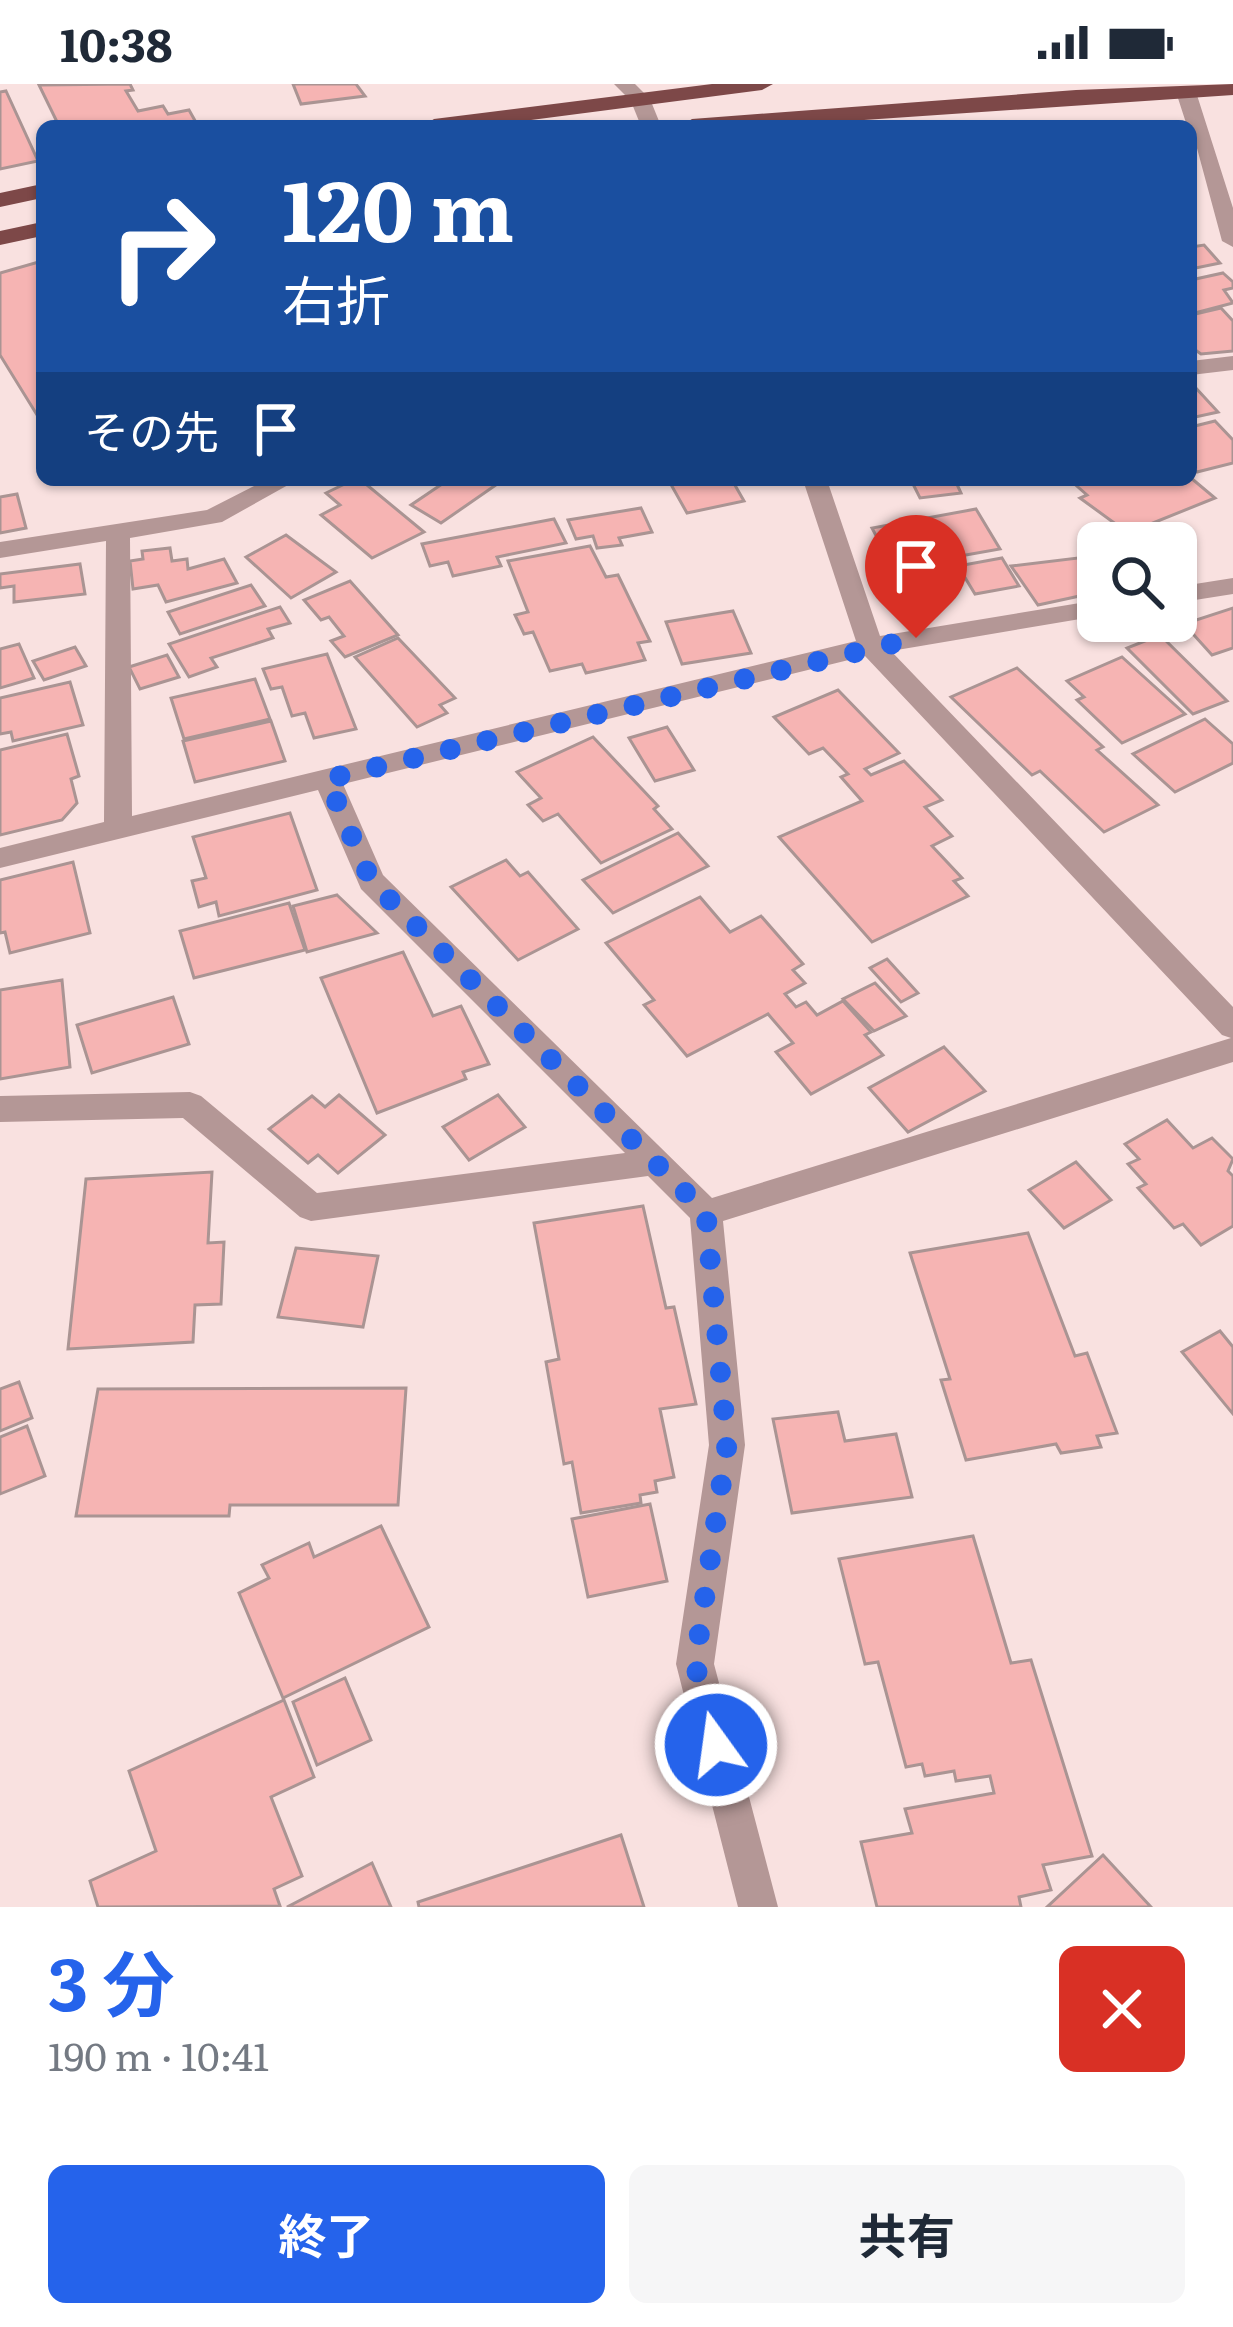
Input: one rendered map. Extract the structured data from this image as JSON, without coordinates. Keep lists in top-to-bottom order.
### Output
{
  "page": {
    "status": "10:38",
    "turn": ["120 m", "右折"],
    "then": "その先",
    "heading": ["3 分", "190 m · 10:41"],
    "buttons": ["終了", "共有"]
  }
}
